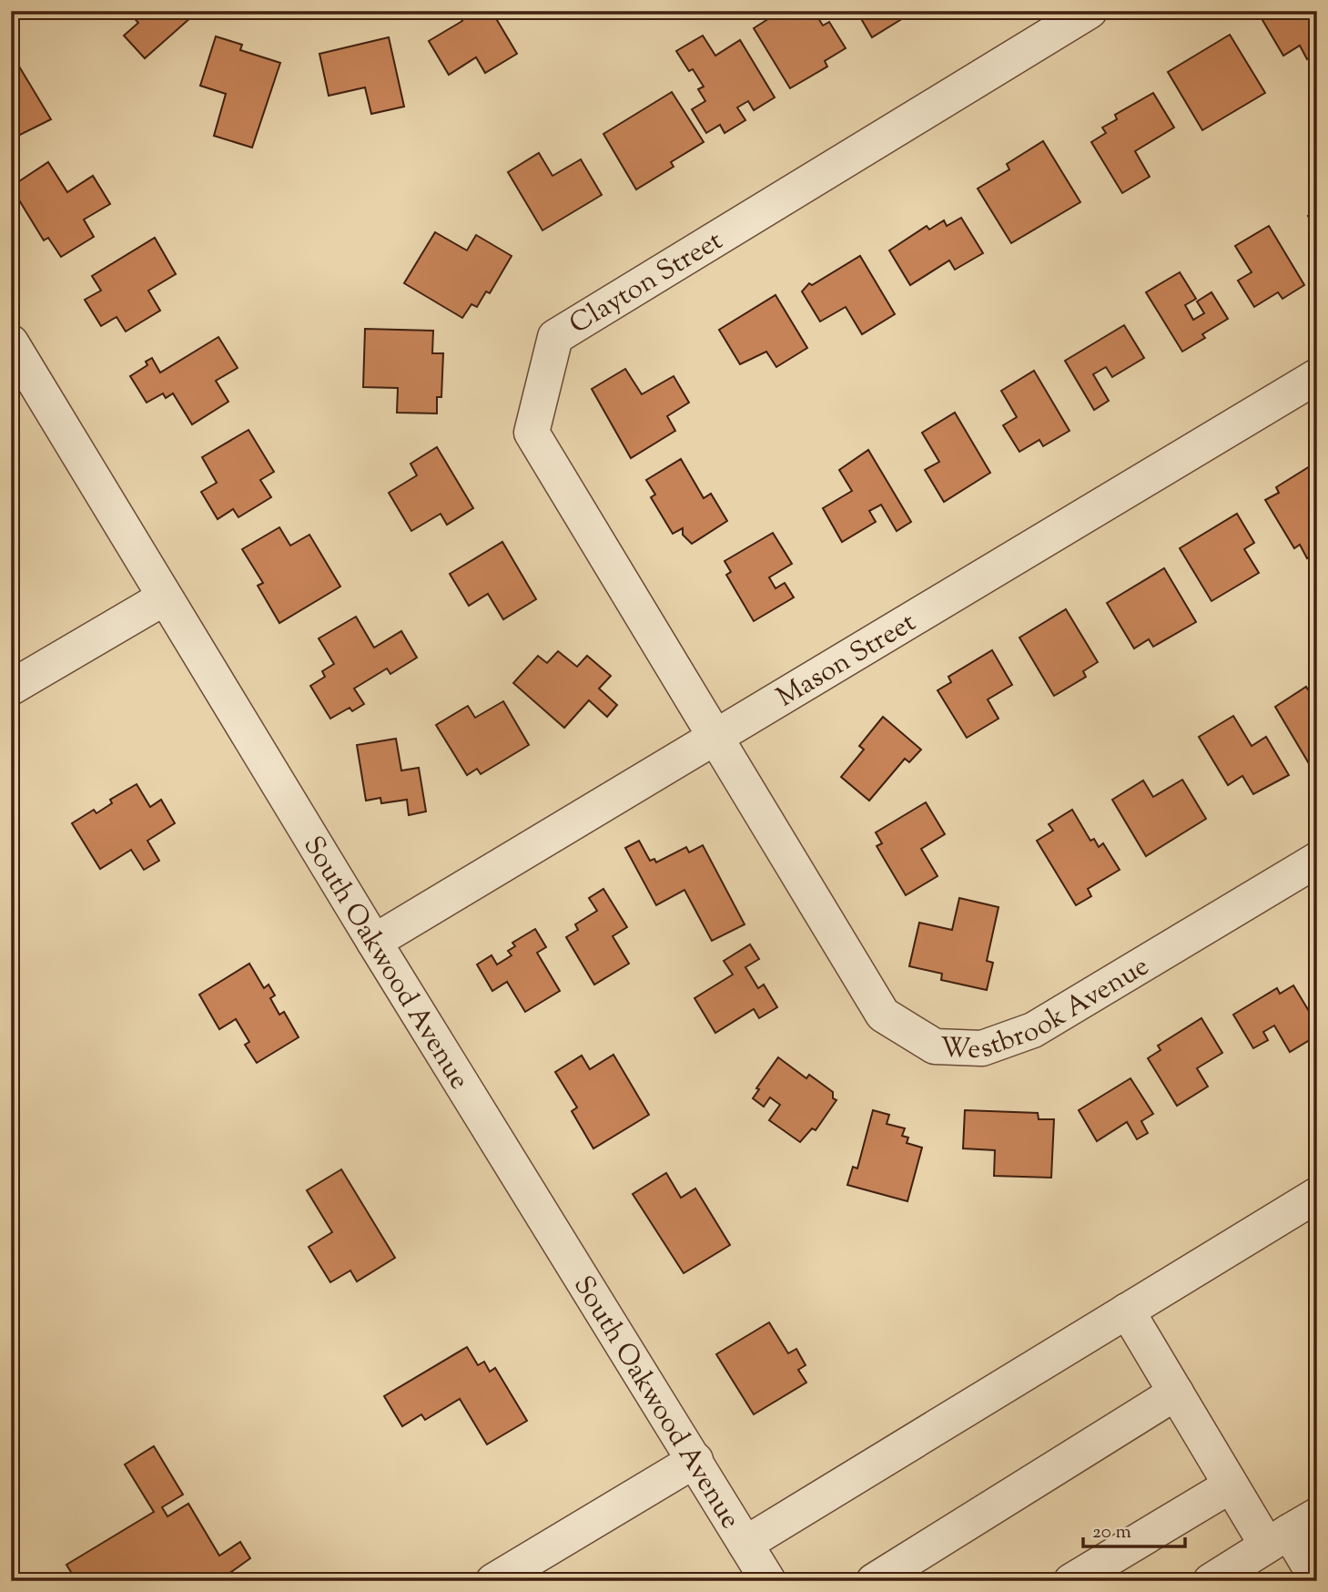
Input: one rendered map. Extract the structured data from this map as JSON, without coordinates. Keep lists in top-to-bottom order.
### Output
{
  "streets": {
    "street": [
      "Clayton Street",
      "Mason Street",
      "South Oakwood Avenue",
      "Westbrook Avenue"
    ]
  },
  "crossings": [
    ["Clayton Street", "Mason Street"],
    ["Clayton Street", "Westbrook Avenue"],
    ["Mason Street", "South Oakwood Avenue"],
    ["Mason Street", "Westbrook Avenue"]
  ],
  "scale_bar": "20 m"
}
